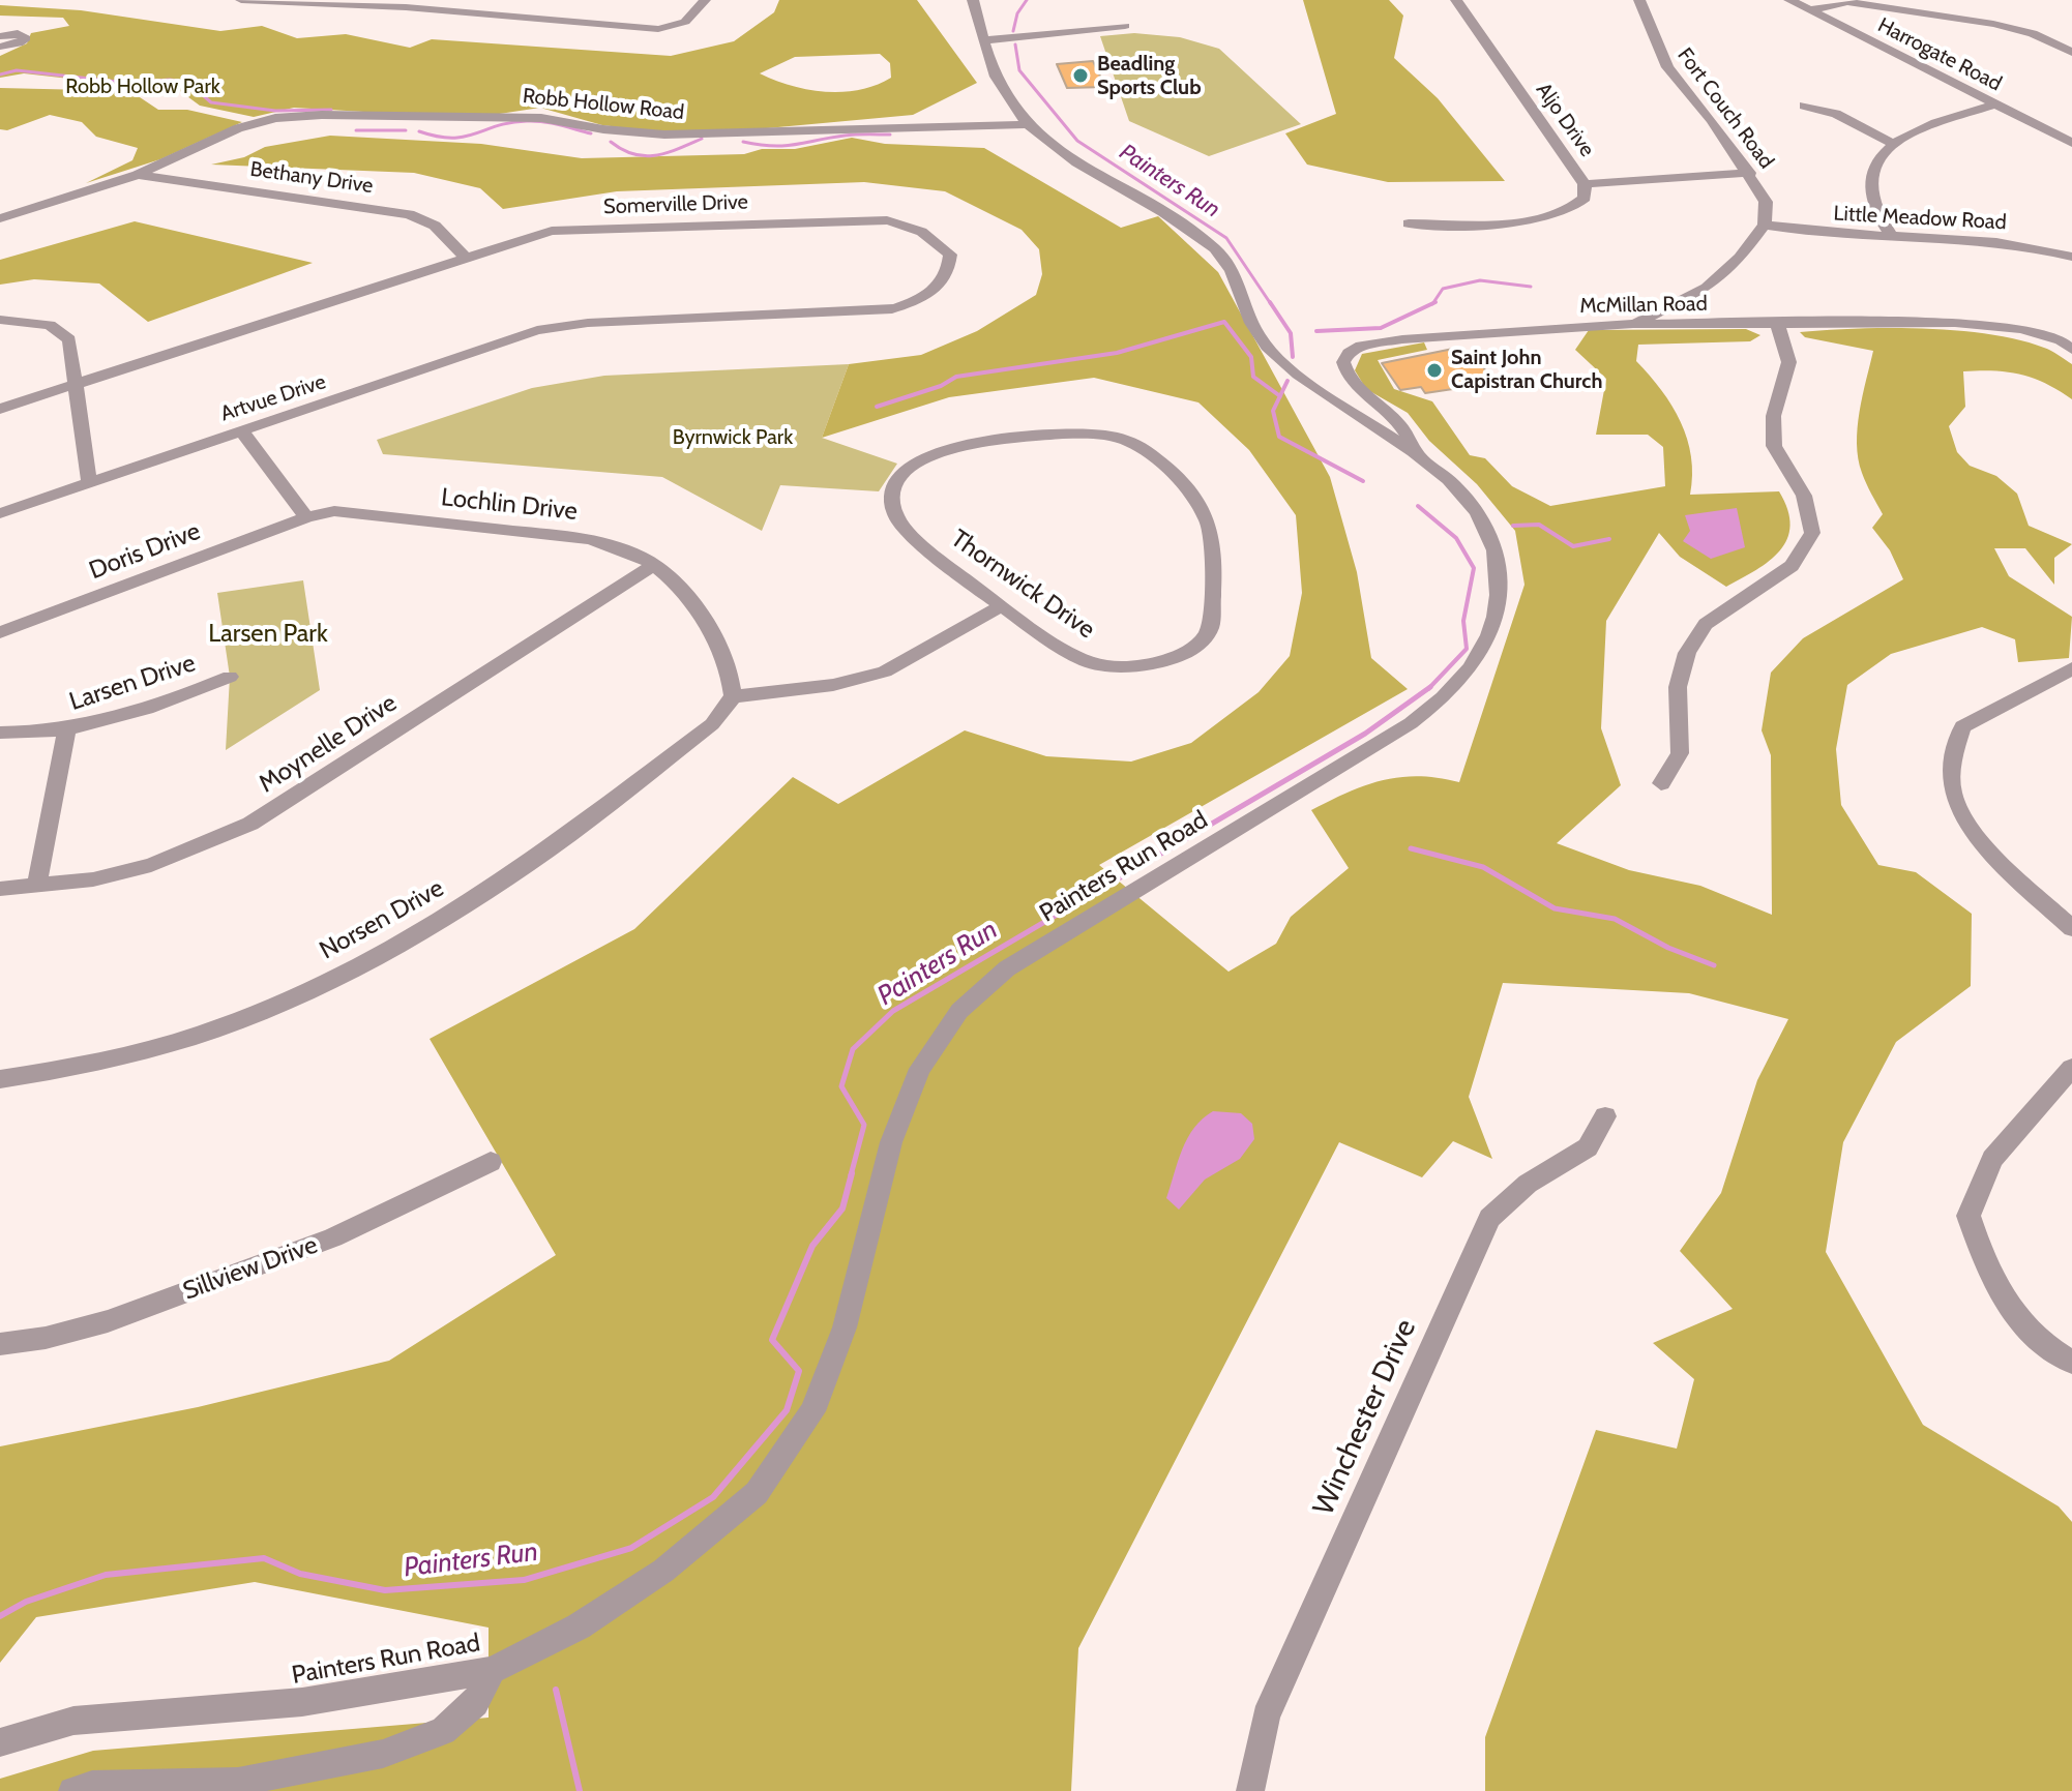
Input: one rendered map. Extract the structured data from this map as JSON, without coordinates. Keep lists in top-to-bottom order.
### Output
{
  "streets": {
    "street": [
      "Harrogate Road",
      "Robb Hollow Road",
      "Fort Couch Road",
      "Aljo Drive",
      "Bethany Drive",
      "Somerville Drive",
      "Little Meadow Road",
      "McMillan Road",
      "Artvue Drive",
      "Lochlin Drive",
      "Doris Drive",
      "Thornwick Drive",
      "Larsen Drive",
      "Moynelle Drive",
      "Painters Run Road",
      "Norsen Drive",
      "Sillview Drive",
      "Winchester Drive"
    ]
  },
  "crossings": [
    ["Robb Hollow Road", "Bethany Drive"],
    ["Robb Hollow Road", "Painters Run Road"],
    ["Fort Couch Road", "Little Meadow Road"],
    ["Bethany Drive", "Somerville Drive"],
    ["Somerville Drive", "Artvue Drive"],
    ["McMillan Road", "Painters Run Road"],
    ["Lochlin Drive", "Doris Drive"],
    ["Lochlin Drive", "Moynelle Drive"],
    ["Lochlin Drive", "Norsen Drive"]
  ],
  "water": ["Painters Run"],
  "parks": ["Robb Hollow Park", "Byrnwick Park", "Larsen Park"],
  "places": ["Beadling Sports Club", "Saint John Capistran Church"]
}
